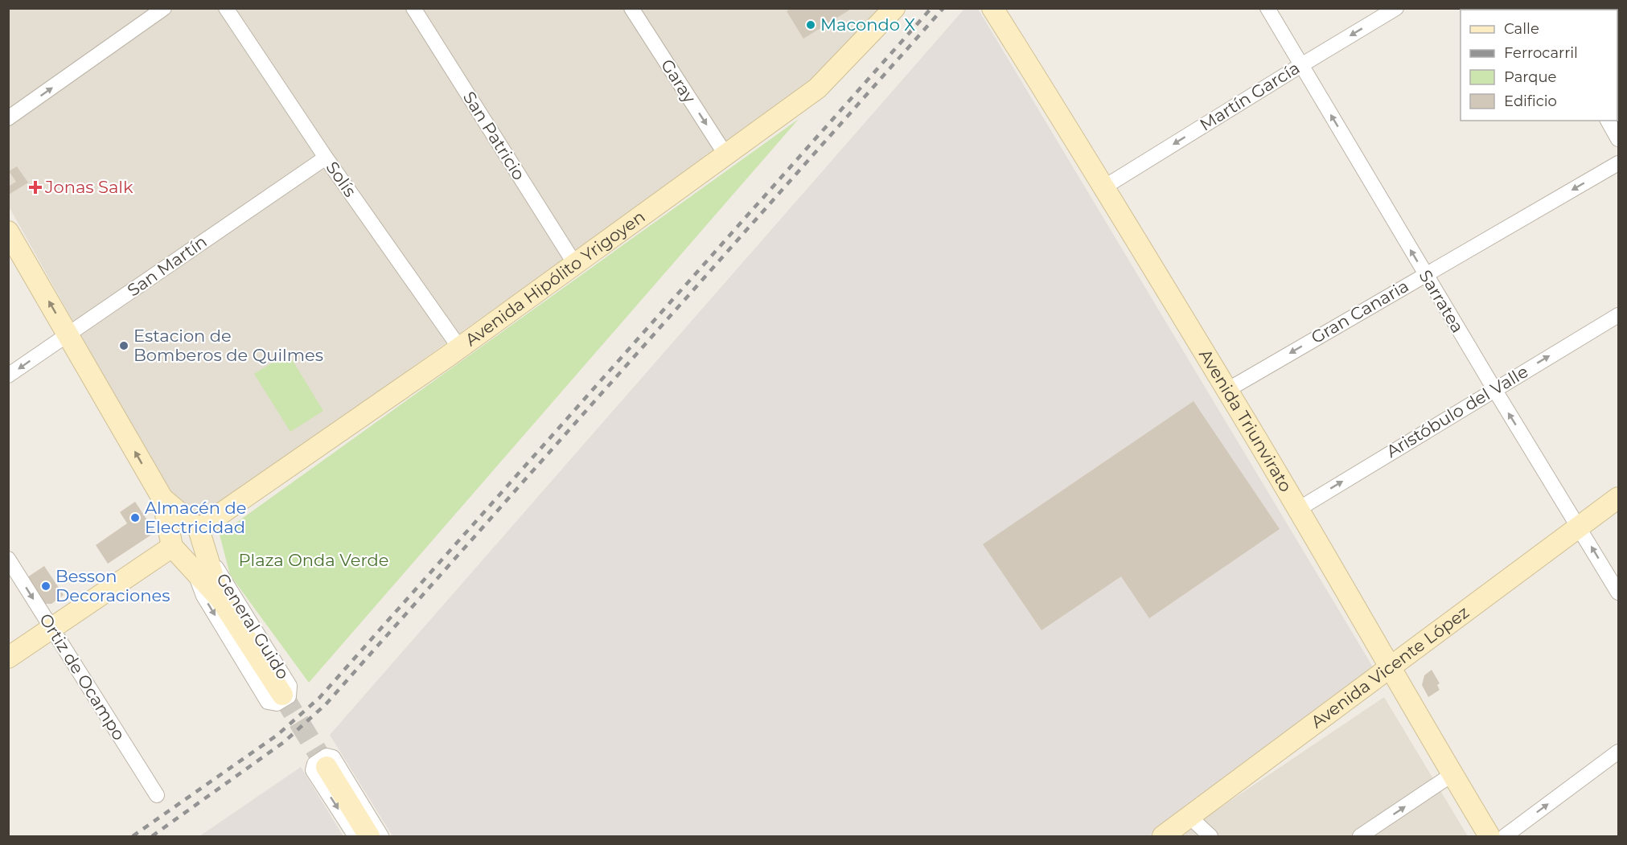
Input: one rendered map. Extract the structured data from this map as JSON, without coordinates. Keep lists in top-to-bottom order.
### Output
{
  "streets": {
    "main road": [
      "Avenida Hipólito Yrigoyen",
      "Avenida Triunvirato",
      "General Guido",
      "Avenida Vicente López"
    ],
    "street": [
      "Garay",
      "Martín García",
      "San Patricio",
      "Solís",
      "San Martín",
      "Sarratea",
      "Gran Canaria",
      "Aristóbulo del Valle",
      "Ortiz de Ocampo"
    ]
  },
  "crossings": [
    ["Garay", "Avenida Hipólito Yrigoyen"],
    ["Martín García", "Sarratea"],
    ["Martín García", "Avenida Triunvirato"],
    ["San Patricio", "Avenida Hipólito Yrigoyen"],
    ["Solís", "San Martín"],
    ["Solís", "Avenida Hipólito Yrigoyen"],
    ["Avenida Hipólito Yrigoyen", "General Guido"],
    ["Sarratea", "Gran Canaria"],
    ["Sarratea", "Aristóbulo del Valle"],
    ["Sarratea", "Avenida Vicente López"],
    ["Gran Canaria", "Avenida Triunvirato"],
    ["Aristóbulo del Valle", "Avenida Triunvirato"],
    ["Avenida Triunvirato", "Avenida Vicente López"]
  ],
  "one_way": [
    "Garay",
    "Martín García",
    "Sarratea",
    "Gran Canaria",
    "Aristóbulo del Valle"
  ],
  "parks": ["Plaza Onda Verde"],
  "places": {
    "other": [
      "Macondo X",
      "Estacion de Bomberos de Quilmes",
      "Almacén de Electricidad",
      "Besson Decoraciones"
    ],
    "health": ["Jonas Salk"]
  },
  "legend": [
    "Calle",
    "Ferrocarril",
    "Parque",
    "Edificio"
  ]
}
